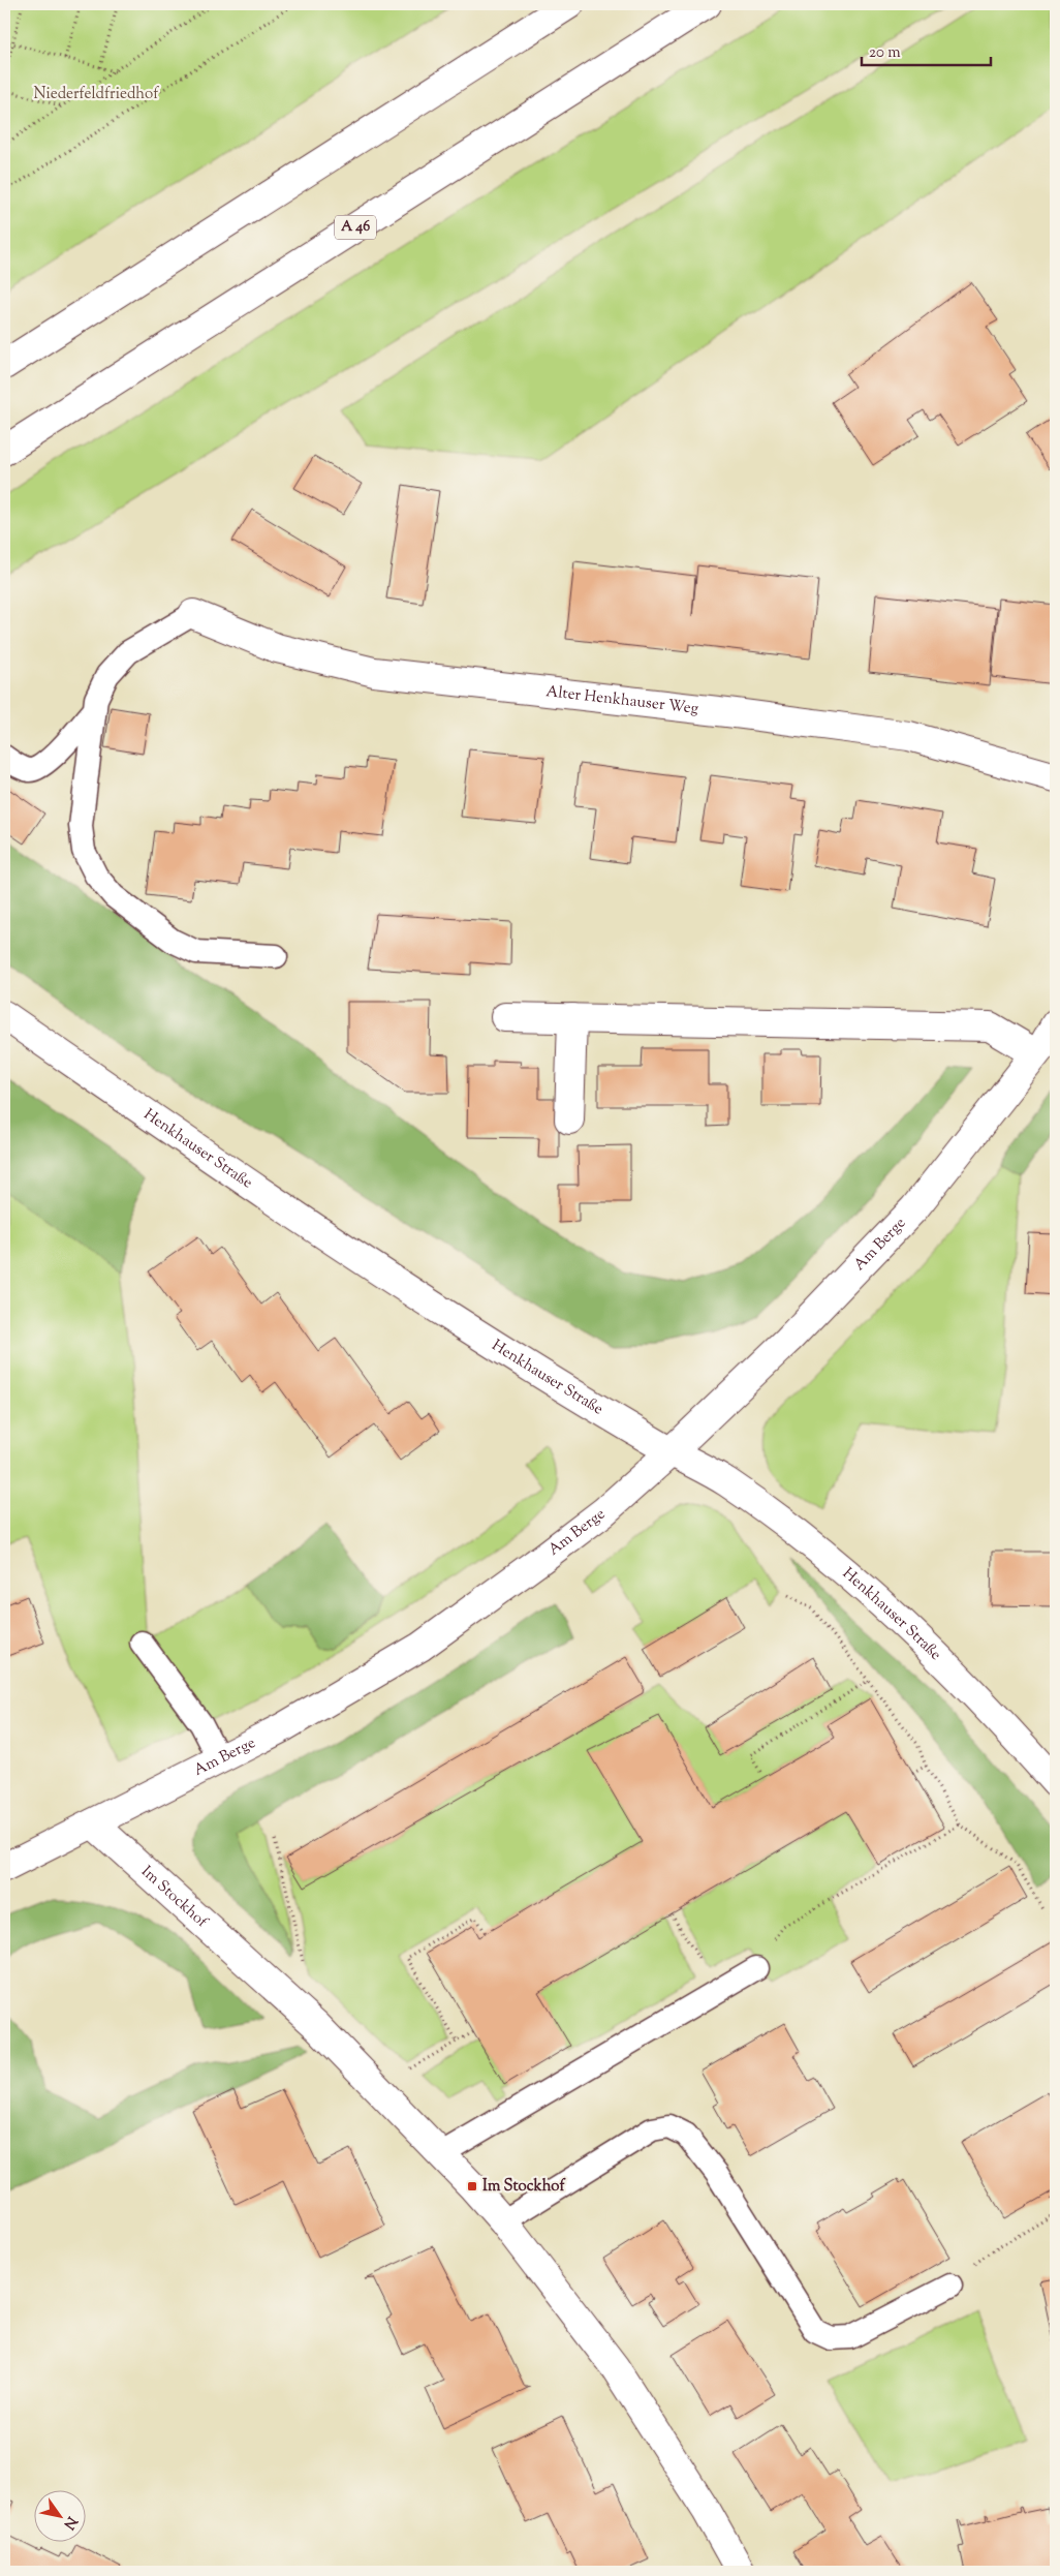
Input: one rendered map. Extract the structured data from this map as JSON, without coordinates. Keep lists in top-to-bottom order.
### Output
{
  "streets": {
    "main road": [
      "A 46",
      "Alter Henkhauser Weg",
      "Henkhauser Straße",
      "Am Berge",
      "Im Stockhof"
    ]
  },
  "crossings": [
    ["Henkhauser Straße", "Am Berge"],
    ["Am Berge", "Im Stockhof"]
  ],
  "parks": ["Niederfeldfriedhof"],
  "places": {
    "transit": ["Im Stockhof"]
  },
  "scale_bar": "20 m",
  "north": "bottom right"
}
